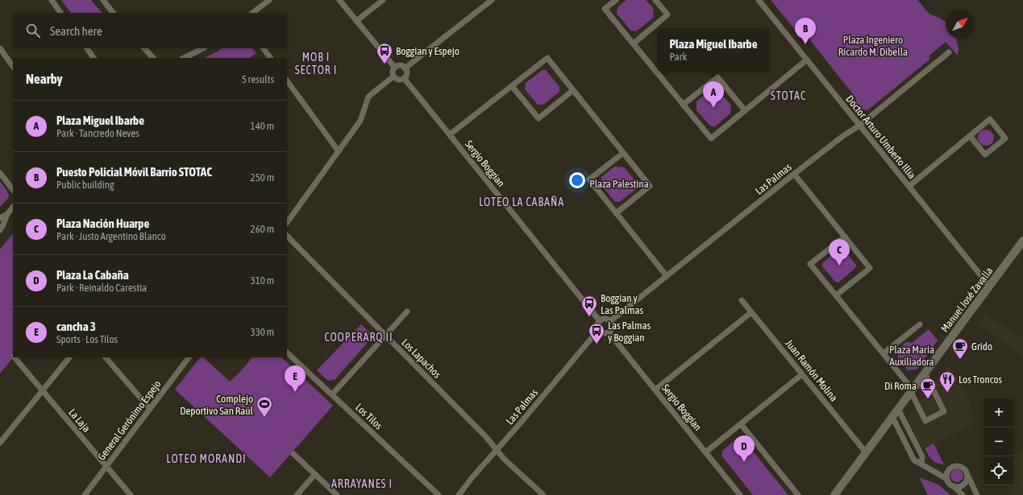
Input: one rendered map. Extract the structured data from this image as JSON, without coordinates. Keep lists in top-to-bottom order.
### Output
{
  "streets": {
    "street": [
      "Doctor Arturo Umberto Illia",
      "Sergio Boggian",
      "Las Palmas",
      "Manuel José Zavalla",
      "Los Lapachos",
      "Juan Ramón Molina",
      "Los Tilos",
      "La Laja",
      "General Gerónimo Espejo"
    ]
  },
  "crossings": [
    ["Doctor Arturo Umberto Illia", "Las Palmas"],
    ["Doctor Arturo Umberto Illia", "Manuel José Zavalla"],
    ["Sergio Boggian", "Las Palmas"],
    ["Las Palmas", "Los Lapachos"],
    ["Manuel José Zavalla", "Juan Ramón Molina"],
    ["La Laja", "General Gerónimo Espejo"]
  ],
  "districts": [
    "MOB I SECTOR I",
    "STOTAC",
    "LOTEO LA CABAÑA",
    "COOPERARQ II",
    "LOTEO MORANDI",
    "ARRAYANES I"
  ],
  "parks": ["Plaza Ingeniero Ricardo M. Dibella", "Plaza Palestina", "Plaza María Auxiliadora"],
  "places": {
    "bus stop": ["Boggian y Espejo", "Boggian y Las Palmas", "Las Palmas y Boggian"],
    "cafe": ["Grido", "Di Roma"],
    "restaurant": ["Los Troncos"],
    "sports": ["Complejo Deportivo San Raúl"]
  },
  "north": "top right",
  "page": {
    "search": "Search here",
    "pins": [
      "B",
      "A",
      "C",
      "E",
      "D"
    ],
    "popup": ["Plaza Miguel Ibarbe", "Park"],
    "heading": ["Nearby", "5 results"],
    "list": [
      {
        "mark": "A",
        "name": "Plaza Miguel Ibarbe",
        "note": "Park · Tancredo Neves",
        "value": "140 m"
      },
      {
        "mark": "B",
        "name": "Puesto Policial Móvil Barrio STOTAC",
        "note": "Public building",
        "value": "250 m"
      },
      {
        "mark": "C",
        "name": "Plaza Nación Huarpe",
        "note": "Park · Justo Argentino Blanco",
        "value": "260 m"
      },
      {
        "mark": "D",
        "name": "Plaza La Cabaña",
        "note": "Park · Reinaldo Carestia",
        "value": "310 m"
      },
      {
        "mark": "E",
        "name": "cancha 3",
        "note": "Sports · Los Tilos",
        "value": "330 m"
      }
    ],
    "map_buttons": ["+", "−"]
  }
}
